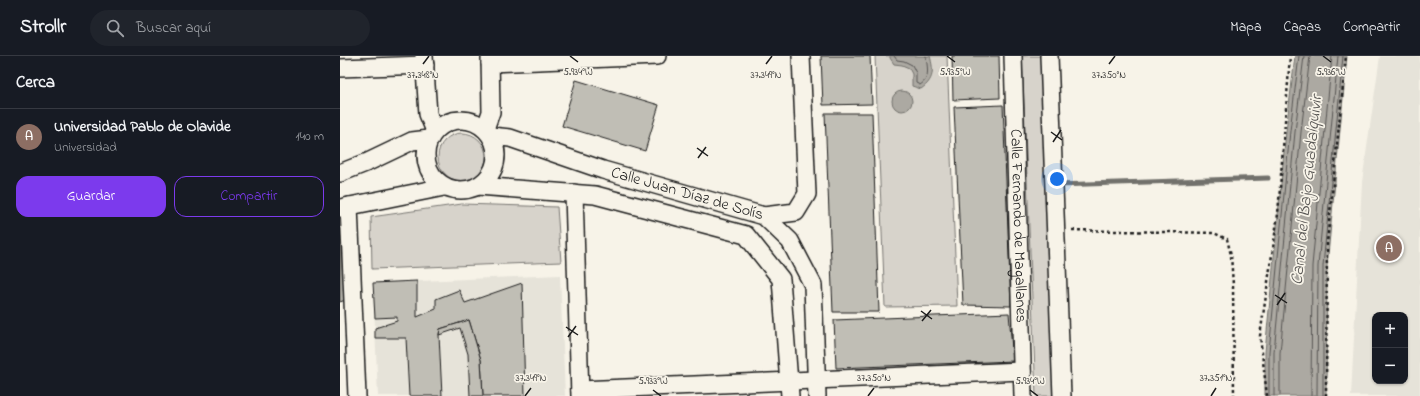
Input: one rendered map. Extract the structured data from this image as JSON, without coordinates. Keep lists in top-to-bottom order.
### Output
{
  "streets": {
    "street": ["Calle Juan Díaz de Solís", "Calle Fernando de Magallanes"]
  },
  "water": ["Canal del Bajo Guadalquivir"],
  "page": {
    "header": "Strollr",
    "search": "Buscar aquí",
    "nav": ["Mapa", "Capas", "Compartir"],
    "heading": "Cerca",
    "list": [
      {
        "mark": "A",
        "name": "Universidad Pablo de Olavide",
        "note": "Universidad",
        "value": "140 m"
      }
    ],
    "buttons": ["Guardar", "Compartir"],
    "pins": "A",
    "map_buttons": ["+", "−"]
  },
  "coordinates": [
    "5.934°W",
    "5.935°W",
    "5.936°W",
    "37.349°N",
    "37.350°N",
    "37.348°N",
    "37.351°N",
    "5.933°W"
  ]
}
